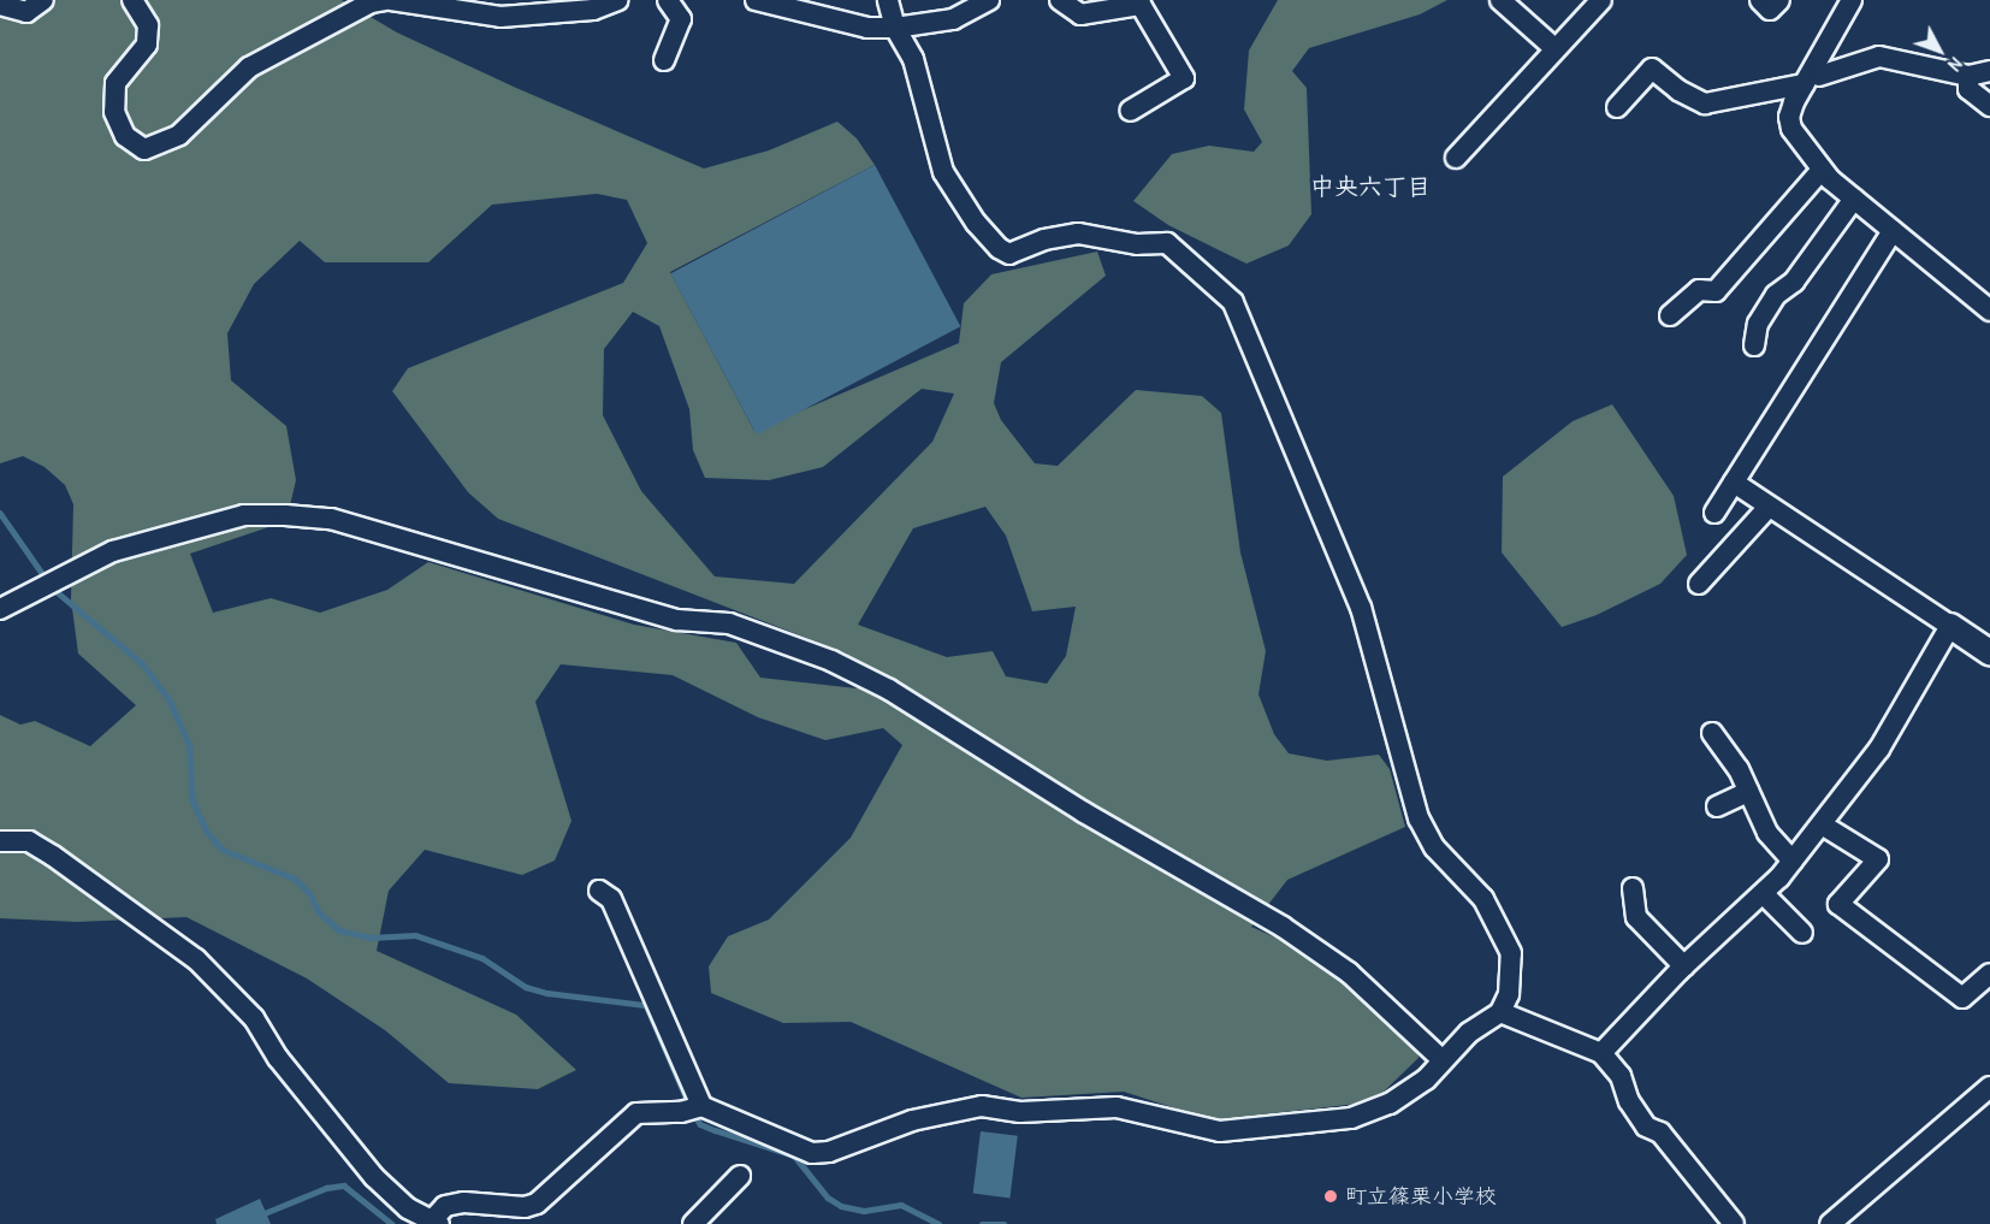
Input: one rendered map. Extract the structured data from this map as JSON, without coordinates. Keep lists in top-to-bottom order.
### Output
{
  "districts": ["中央六丁目"],
  "places": ["町立篠栗小学校"],
  "north": "bottom right"
}
